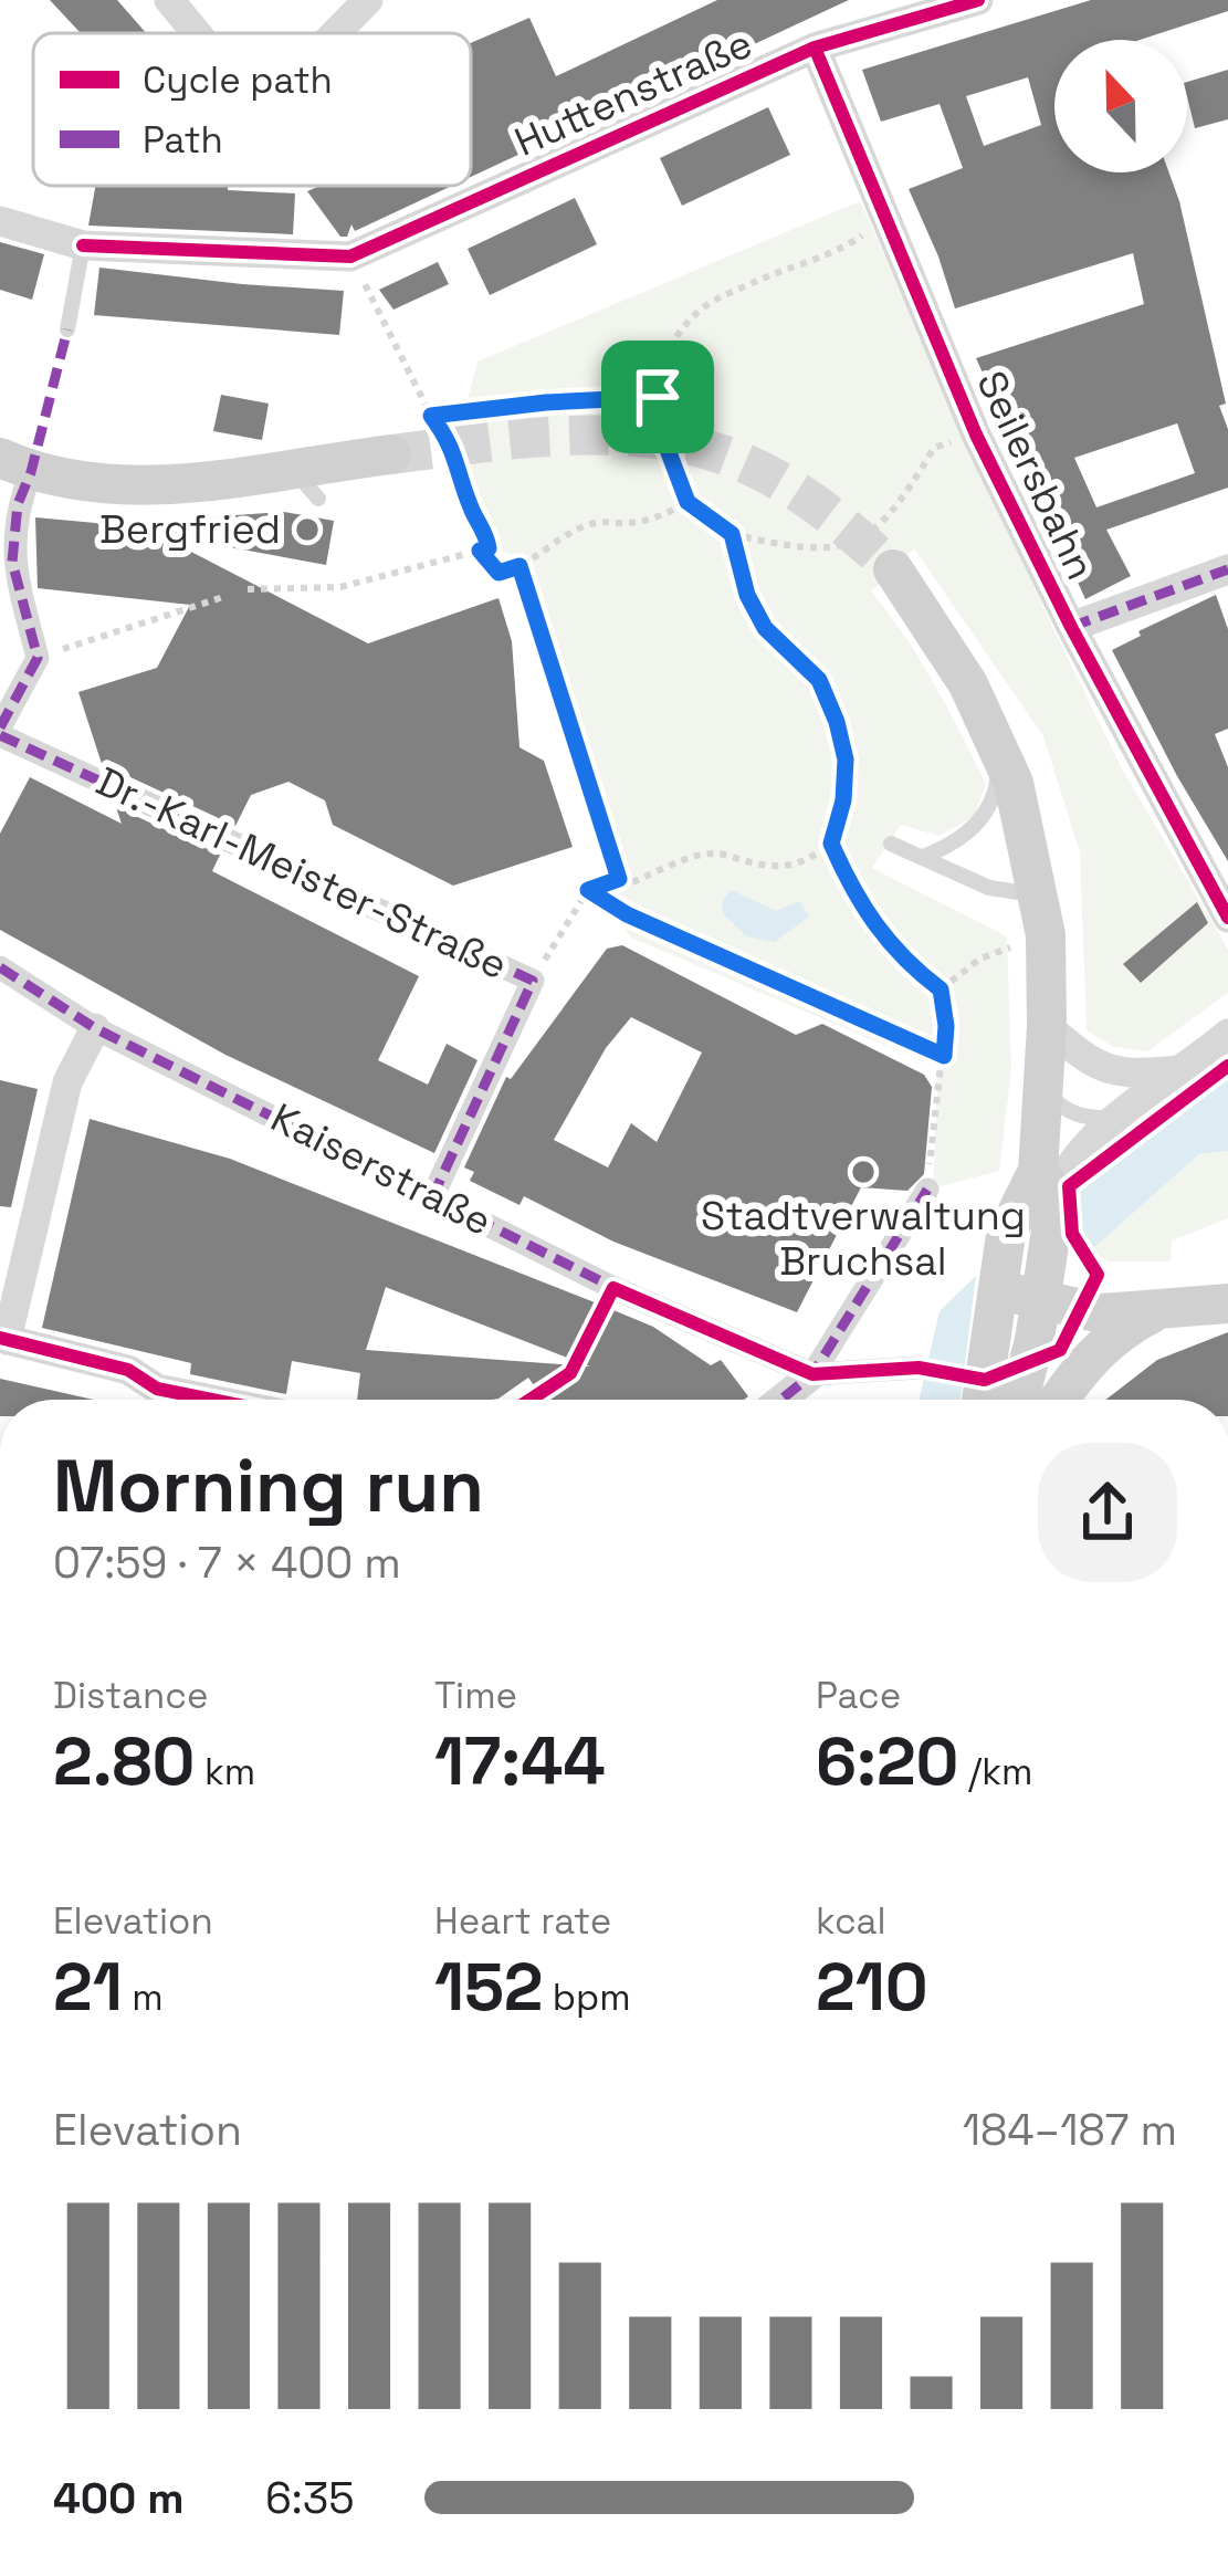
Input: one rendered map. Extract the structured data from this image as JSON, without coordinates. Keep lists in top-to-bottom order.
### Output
{
  "streets": {
    "street": [
      "Huttenstraße",
      "Seilersbahn",
      "Dr.-Karl-Meister-Straße",
      "Kaiserstraße"
    ]
  },
  "crossings": [
    ["Huttenstraße", "Seilersbahn"],
    ["Dr.-Karl-Meister-Straße", "Kaiserstraße"]
  ],
  "places": ["Bergfried", "Stadtverwaltung Bruchsal"],
  "legend": ["Cycle path", "Path"],
  "north": "top",
  "page": {
    "heading": ["Morning run", "07:59 · 7 × 400 m"],
    "stats": [
      ["Distance", "2.80 km"],
      ["Time", "17:44"],
      ["Pace", "6:20 /km"],
      ["Elevation", "21 m"],
      ["Heart rate", "152 bpm"],
      ["kcal", "210"]
    ],
    "chart": ["Elevation", "184–187 m"],
    "list": [
      {
        "name": "400 m",
        "note": "6:35"
      }
    ]
  }
}
